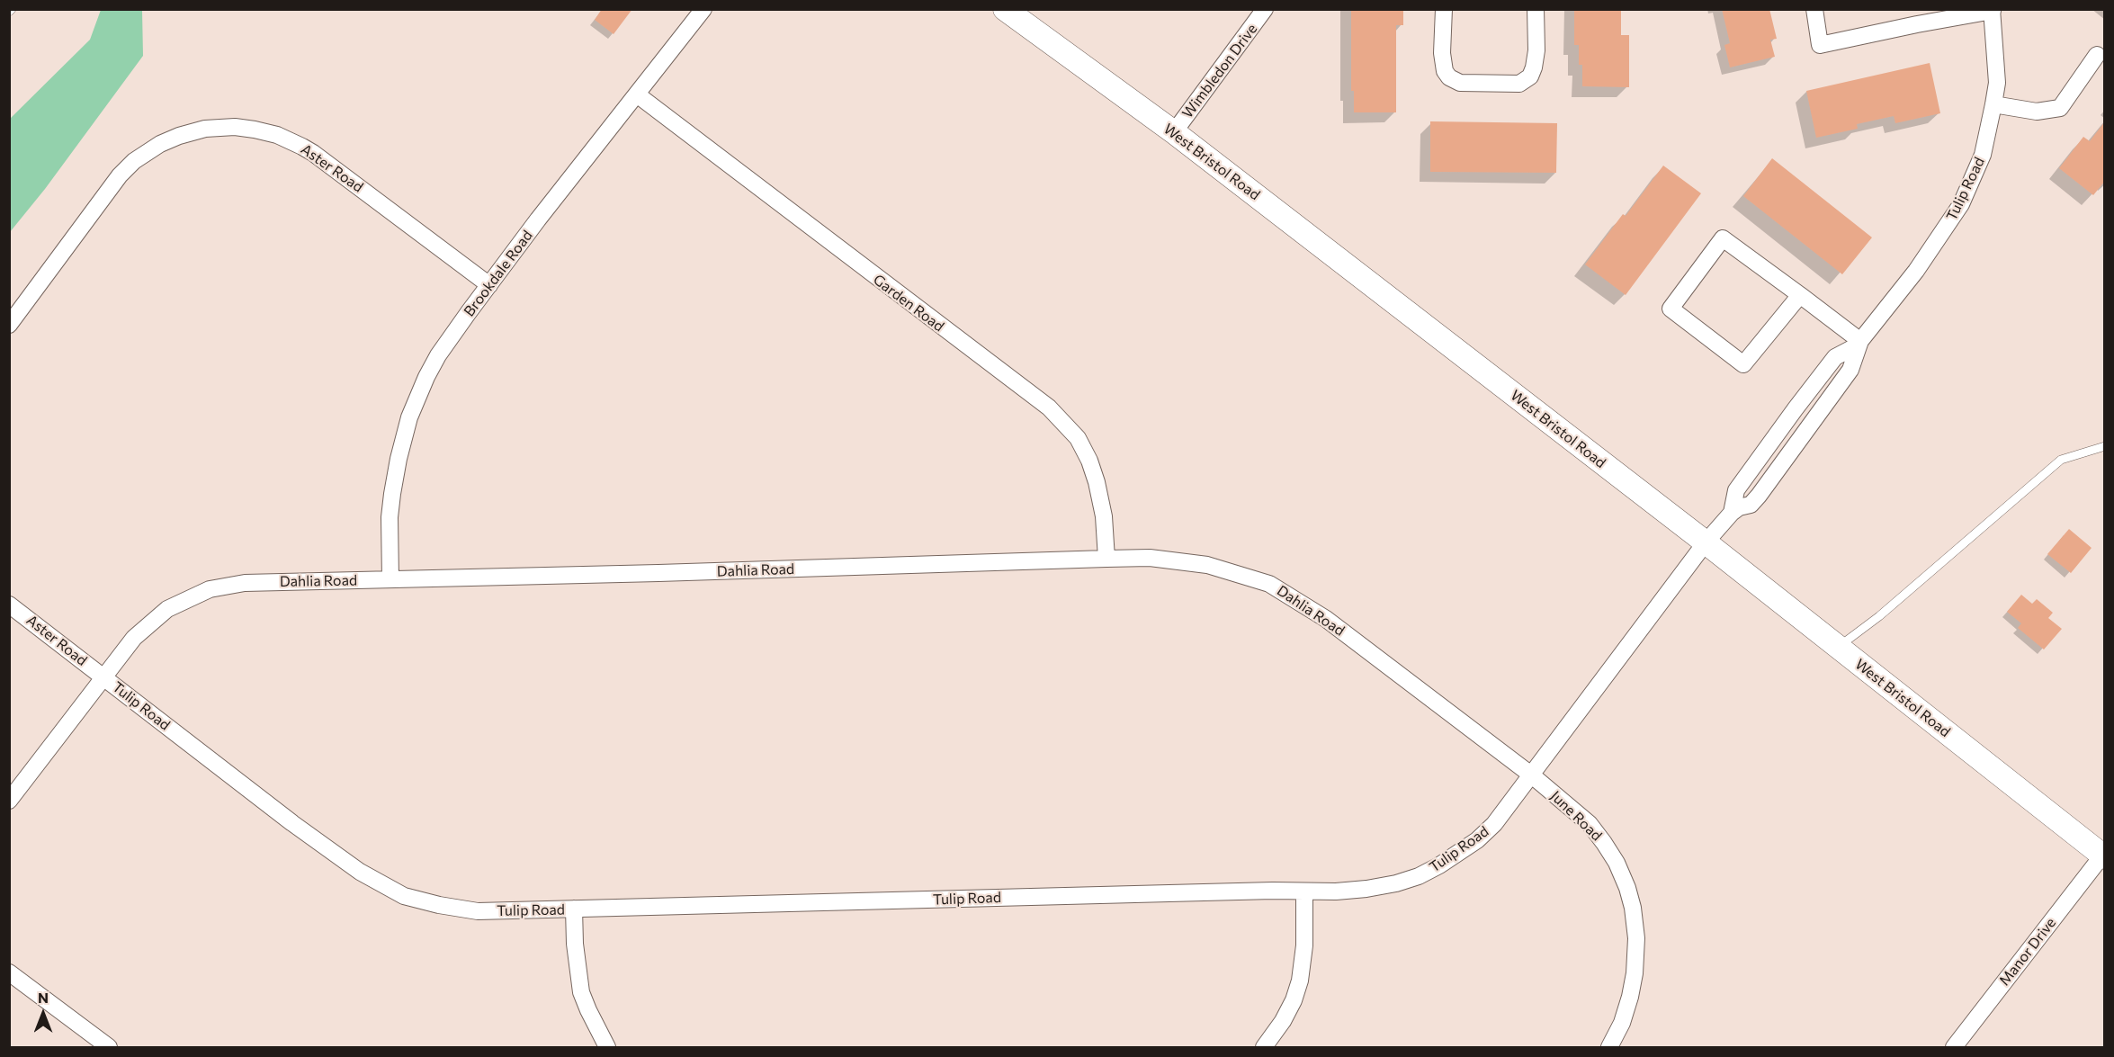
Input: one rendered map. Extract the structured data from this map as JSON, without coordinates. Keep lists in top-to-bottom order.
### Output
{
  "streets": {
    "main road": ["West Bristol Road"],
    "street": [
      "Wimbledon Drive",
      "Aster Road",
      "Tulip Road",
      "Brookdale Road",
      "Garden Road",
      "Dahlia Road",
      "June Road",
      "Manor Drive"
    ]
  },
  "crossings": [
    ["Wimbledon Drive", "West Bristol Road"],
    ["West Bristol Road", "Tulip Road"],
    ["West Bristol Road", "Manor Drive"],
    ["Aster Road", "Tulip Road"],
    ["Aster Road", "Brookdale Road"],
    ["Aster Road", "Dahlia Road"],
    ["Tulip Road", "Dahlia Road"],
    ["Tulip Road", "June Road"],
    ["Brookdale Road", "Garden Road"],
    ["Brookdale Road", "Dahlia Road"],
    ["Garden Road", "Dahlia Road"],
    ["Dahlia Road", "June Road"]
  ],
  "north": "top"
}
